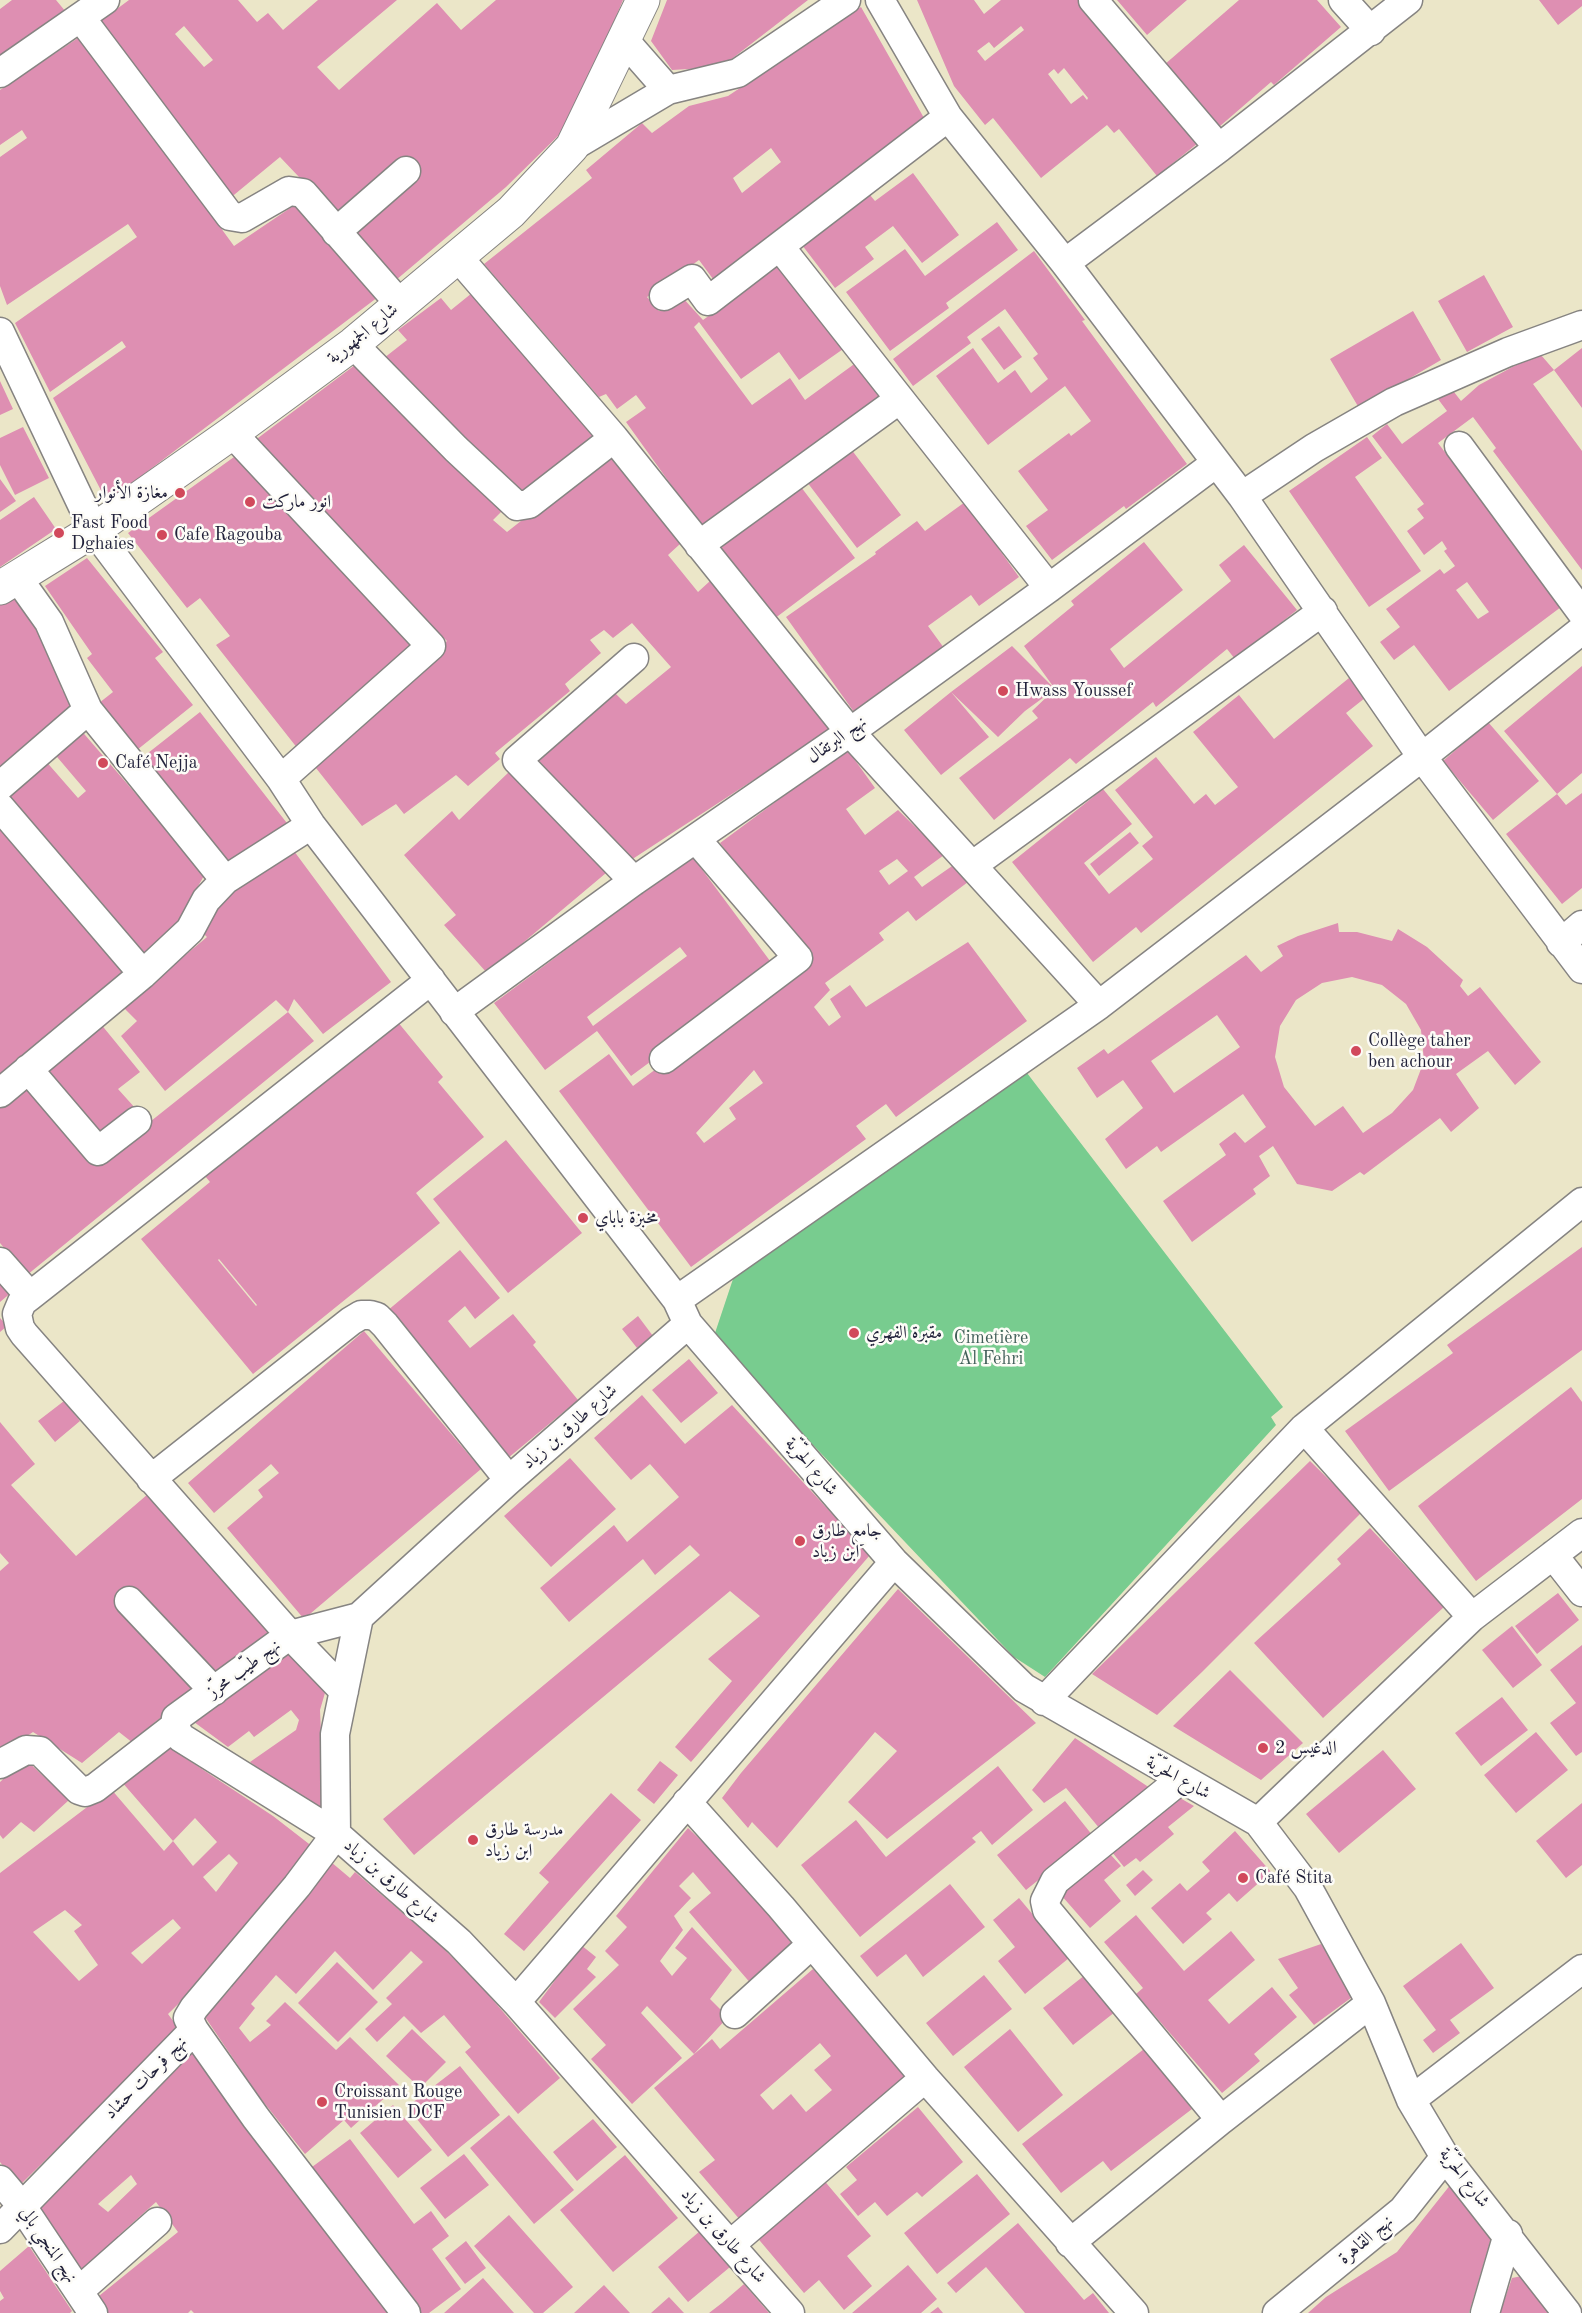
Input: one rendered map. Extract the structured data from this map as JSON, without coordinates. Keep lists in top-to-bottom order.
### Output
{
  "streets": {
    "street": [
      "شارع الجمهورية",
      "نهج البرتقال",
      "شارع طارق بن زياد",
      "شارع الحرّيّة",
      "نهج طيّب محرّز",
      "نهج فرحات حشاد",
      "نهج القاهرة",
      "نهج المنجي بالي"
    ]
  },
  "crossings": [
    ["شارع الجمهورية", "شارع الحرّيّة"],
    ["نهج البرتقال", "شارع الحرّيّة"],
    ["شارع طارق بن زياد", "شارع الحرّيّة"],
    ["شارع طارق بن زياد", "نهج طيّب محرّز"],
    ["شارع طارق بن زياد", "نهج فرحات حشاد"],
    ["شارع الحرّيّة", "نهج القاهرة"],
    ["نهج فرحات حشاد", "نهج المنجي بالي"]
  ],
  "parks": ["Cimetière Al Fehri"],
  "places": [
    "مغازة الأنوار",
    "انور ماركت",
    "Fast Food Dghaies",
    "Cafe Ragouba",
    "Hwass Youssef",
    "Café Nejja",
    "Collège taher ben achour",
    "مخبزة باباي",
    "مقبرة الفهري",
    "جامع طارق ابن زياد",
    "الدغيس 2",
    "مدرسة طارق ابن زياد",
    "Café Stita",
    "Croissant Rouge Tunisien DCF"
  ]
}
